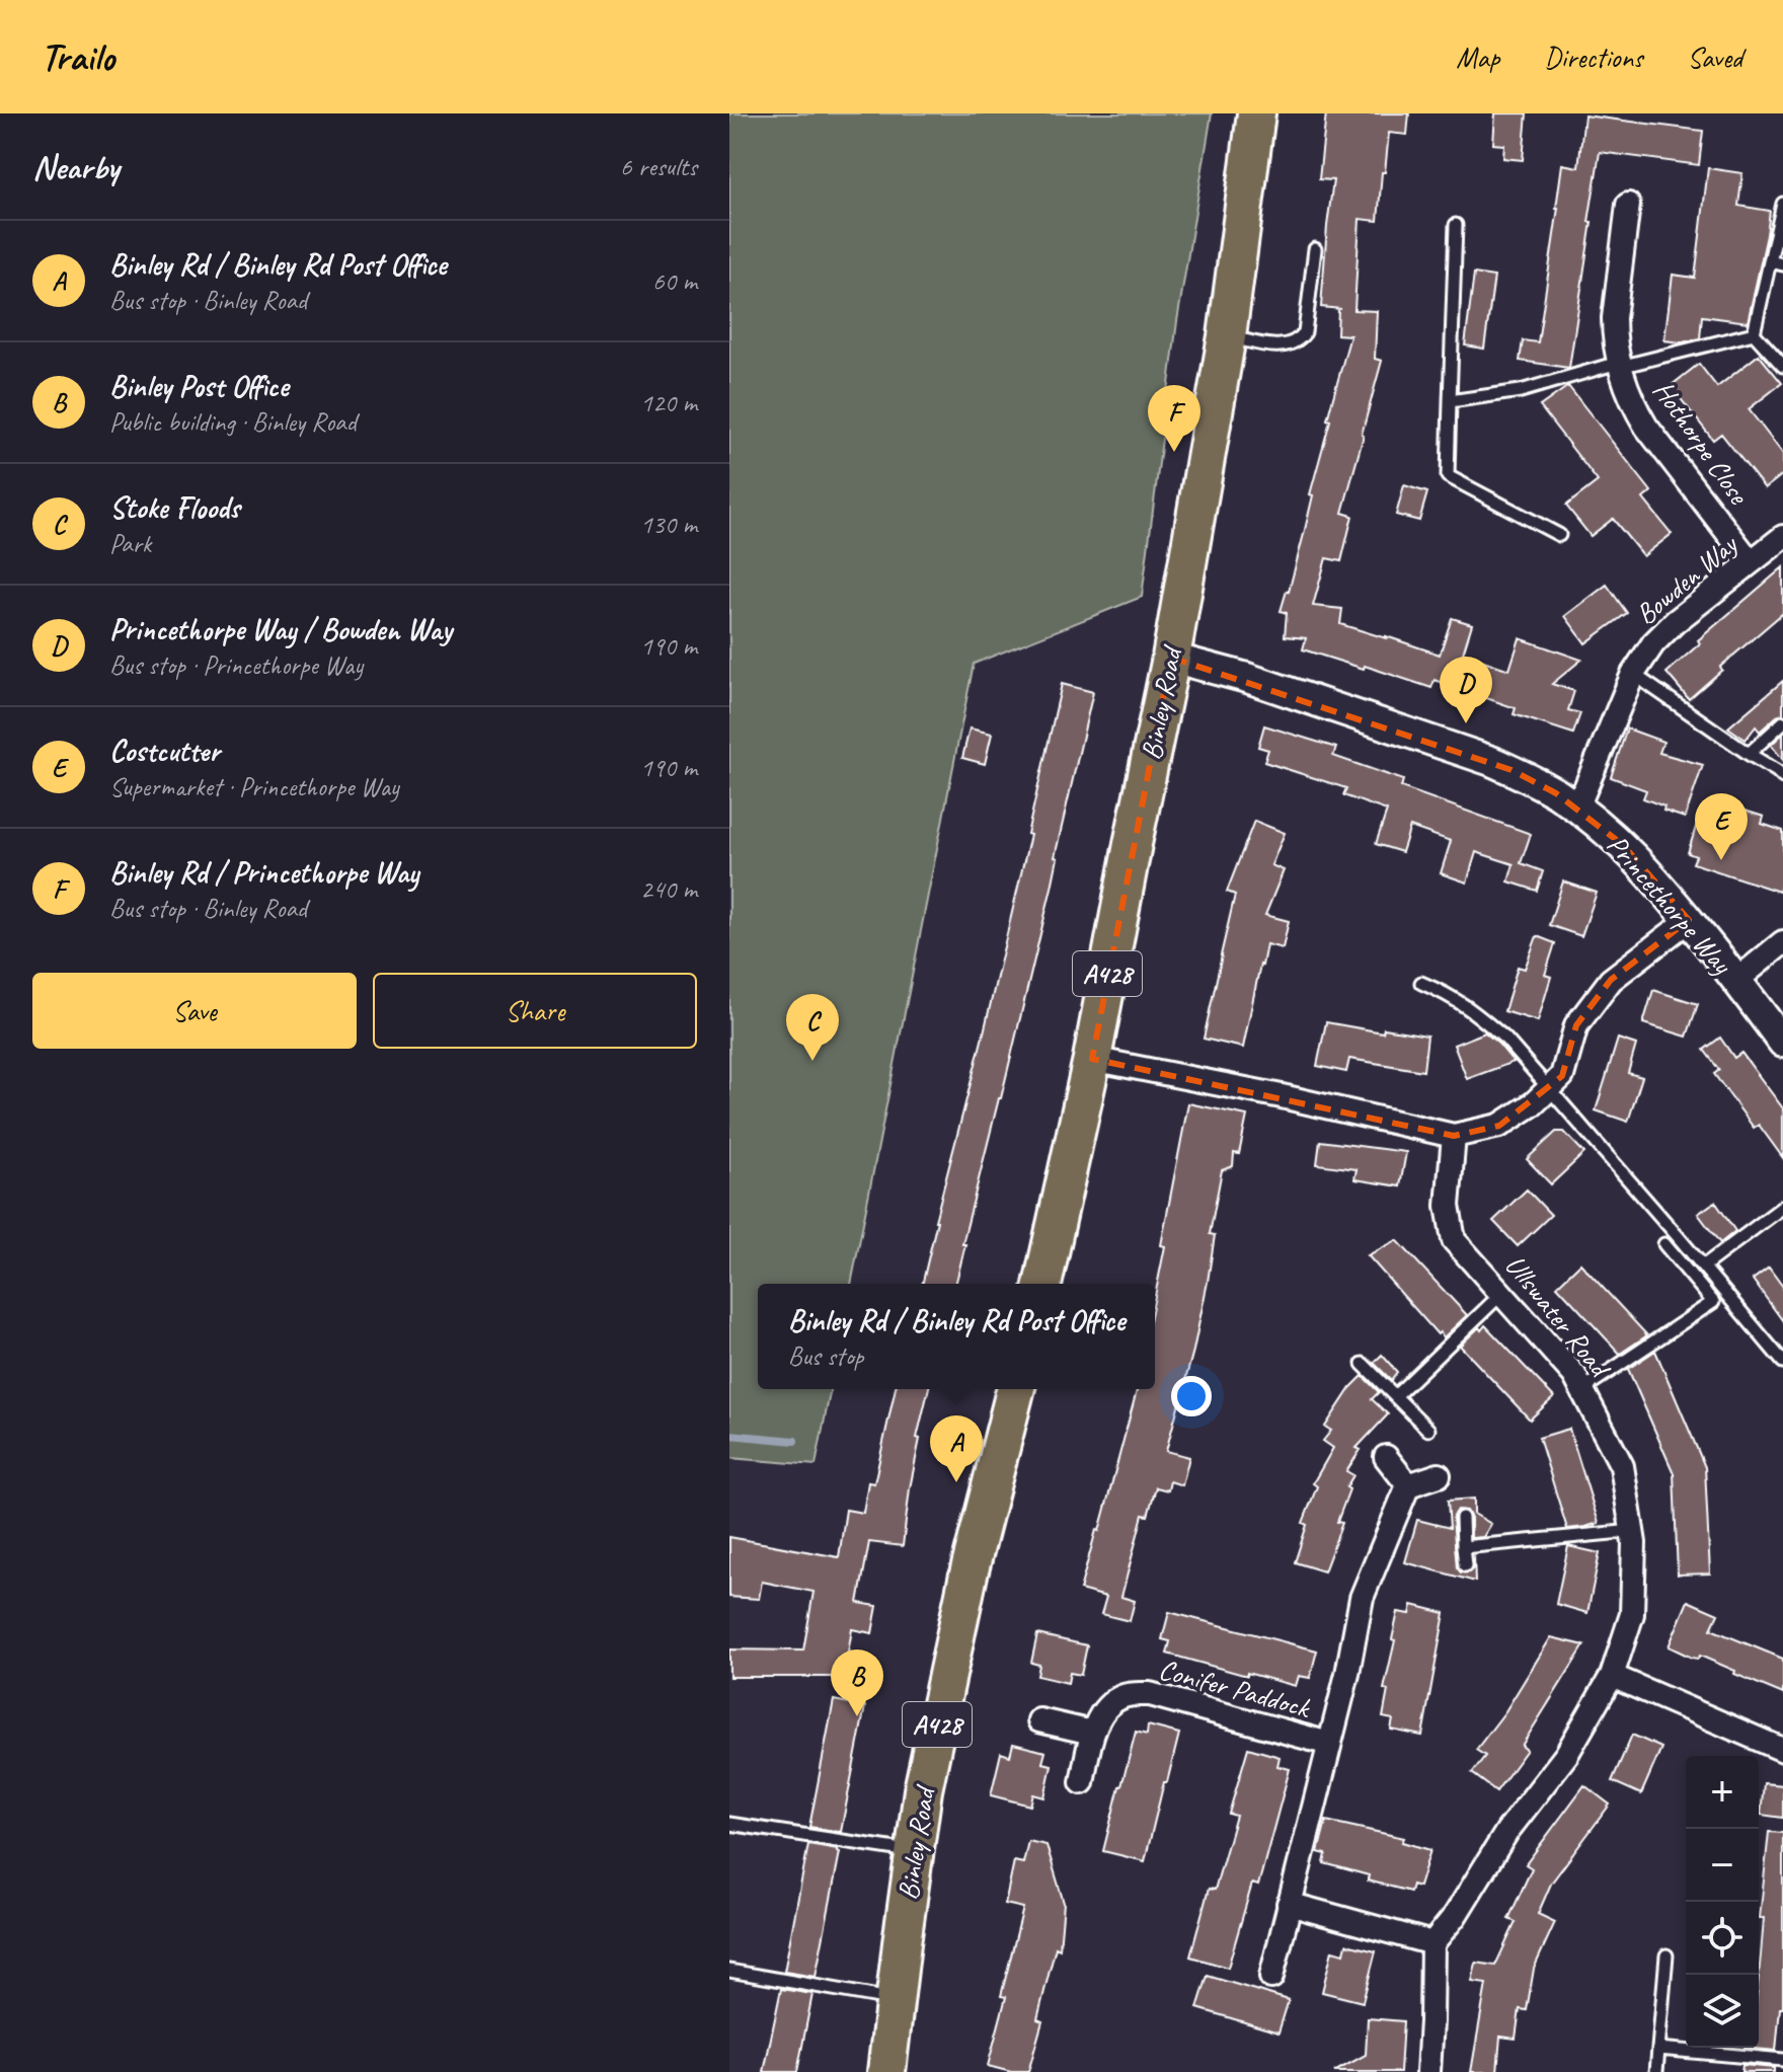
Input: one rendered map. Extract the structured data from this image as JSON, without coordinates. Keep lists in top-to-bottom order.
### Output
{
  "streets": {
    "main road": ["Binley Road", "A428"],
    "street": [
      "Hothorpe Close",
      "Bowden Way",
      "Princethorpe Way",
      "Ullswater Road",
      "Conifer Paddock"
    ]
  },
  "crossings": [
    ["Hothorpe Close", "Bowden Way"],
    ["Bowden Way", "Princethorpe Way"],
    ["Binley Road", "Princethorpe Way"]
  ],
  "page": {
    "header": "Trailo",
    "nav": ["Map", "Directions", "Saved"],
    "heading": ["Nearby", "6 results"],
    "list": [
      {
        "mark": "A",
        "name": "Binley Rd / Binley Rd Post Office",
        "note": "Bus stop · Binley Road",
        "value": "60 m"
      },
      {
        "mark": "B",
        "name": "Binley Post Office",
        "note": "Public building · Binley Road",
        "value": "120 m"
      },
      {
        "mark": "C",
        "name": "Stoke Floods",
        "note": "Park",
        "value": "130 m"
      },
      {
        "mark": "D",
        "name": "Princethorpe Way / Bowden Way",
        "note": "Bus stop · Princethorpe Way",
        "value": "190 m"
      },
      {
        "mark": "E",
        "name": "Costcutter",
        "note": "Supermarket · Princethorpe Way",
        "value": "190 m"
      },
      {
        "mark": "F",
        "name": "Binley Rd / Princethorpe Way",
        "note": "Bus stop · Binley Road",
        "value": "240 m"
      }
    ],
    "pins": [
      "F",
      "D",
      "E",
      "C",
      "A",
      "B"
    ],
    "buttons": ["Save", "Share"],
    "popup": ["Binley Rd / Binley Rd Post Office", "Bus stop"],
    "map_buttons": ["+", "−"]
  }
}
